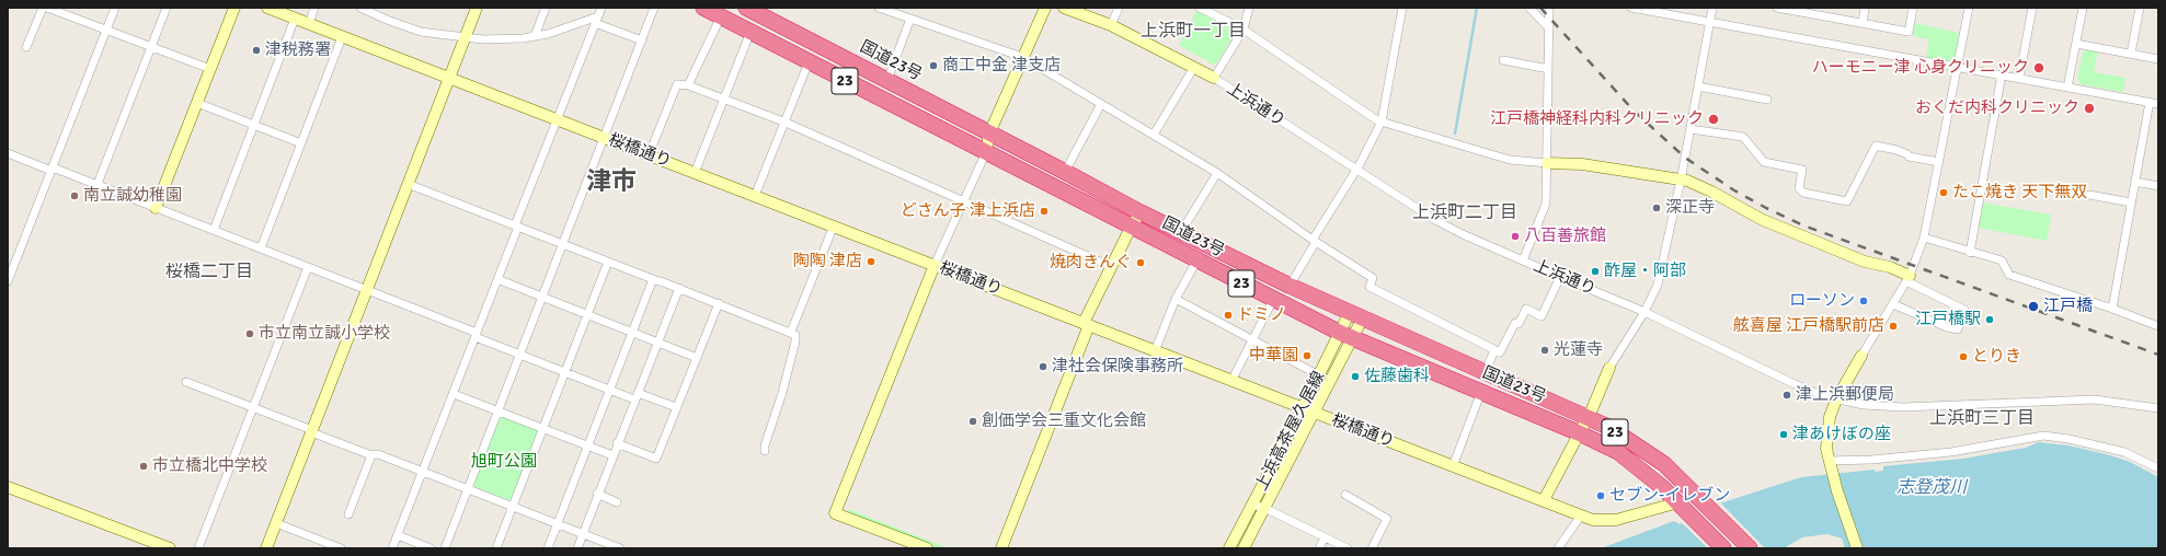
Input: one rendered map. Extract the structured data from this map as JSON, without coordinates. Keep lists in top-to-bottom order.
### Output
{
  "streets": {
    "highway": ["国道23号", "23"],
    "street": ["上浜通り", "桜橋通り", "上浜高茶屋久居線"]
  },
  "crossings": [
    ["国道23号", "桜橋通り"],
    ["国道23号", "上浜高茶屋久居線"],
    ["桜橋通り", "上浜高茶屋久居線"]
  ],
  "districts": [
    "上浜町一丁目",
    "津市",
    "上浜町二丁目",
    "桜橋二丁目",
    "上浜町三丁目"
  ],
  "water": ["志登茂川"],
  "parks": ["旭町公園"],
  "places": [
    "津税務署",
    "商工中金 津支店",
    "ハーモニー津 心身クリニック",
    "おくだ内科クリニック",
    "江戸橋神経科内科クリニック",
    "たこ焼き 天下無双",
    "南立誠幼稚園",
    "深正寺",
    "どさん子 津上浜店",
    "八百善旅館",
    "陶陶 津店",
    "焼肉きんぐ",
    "酢屋・阿部",
    "ローソン",
    "江戸橋",
    "ドミノ",
    "江戸橋駅",
    "舷喜屋 江戸橋駅前店",
    "市立南立誠小学校",
    "光蓮寺",
    "中華園",
    "とりき",
    "津社会保険事務所",
    "佐藤歯科",
    "津上浜郵便局",
    "創価学会三重文化会館",
    "津あけぼの座",
    "市立橋北中学校",
    "セブン-イレブン"
  ]
}
